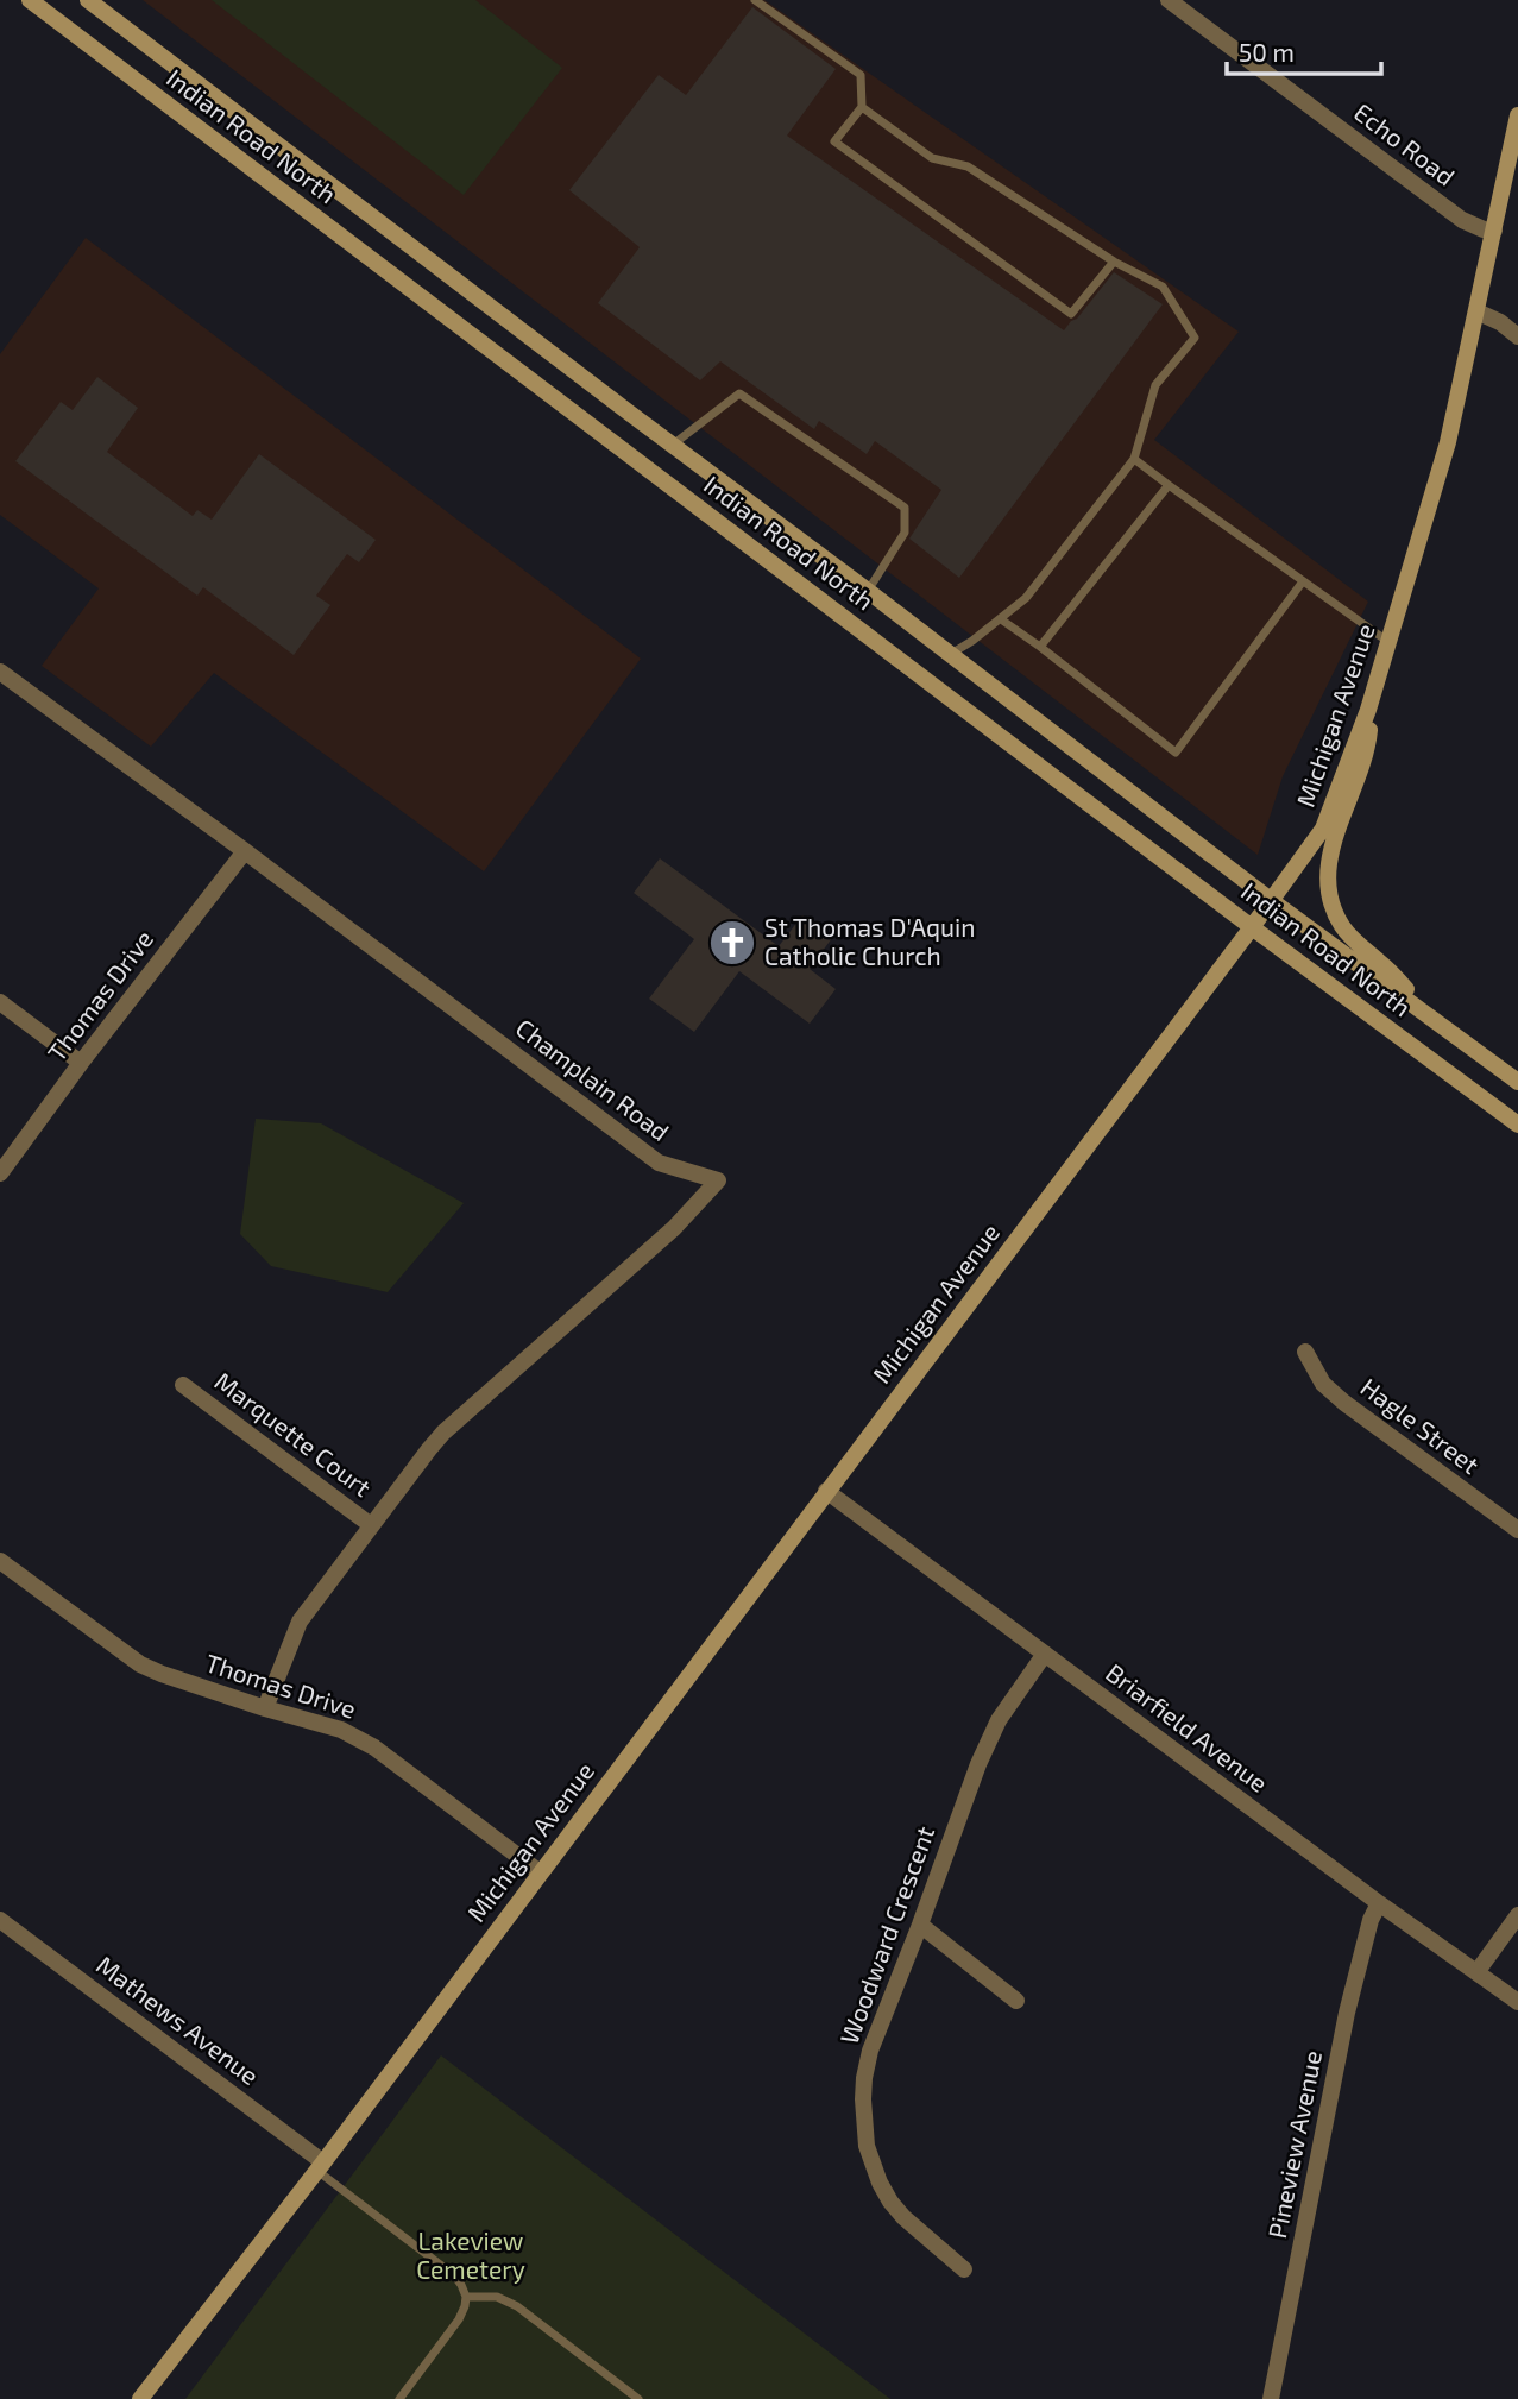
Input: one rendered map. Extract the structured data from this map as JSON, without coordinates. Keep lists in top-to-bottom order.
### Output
{
  "streets": {
    "main road": ["Indian Road North", "Michigan Avenue"],
    "street": [
      "Echo Road",
      "Thomas Drive",
      "Champlain Road",
      "Hagle Street",
      "Marquette Court",
      "Briarfield Avenue",
      "Woodward Crescent",
      "Mathews Avenue",
      "Pineview Avenue"
    ]
  },
  "crossings": [
    ["Indian Road North", "Michigan Avenue"],
    ["Echo Road", "Michigan Avenue"],
    ["Michigan Avenue", "Thomas Drive"],
    ["Michigan Avenue", "Briarfield Avenue"],
    ["Michigan Avenue", "Mathews Avenue"],
    ["Thomas Drive", "Champlain Road"],
    ["Champlain Road", "Marquette Court"],
    ["Briarfield Avenue", "Woodward Crescent"],
    ["Briarfield Avenue", "Pineview Avenue"]
  ],
  "parks": ["Lakeview Cemetery"],
  "places": {
    "church": ["St Thomas D'Aquin Catholic Church"]
  },
  "scale_bar": "50 m"
}
